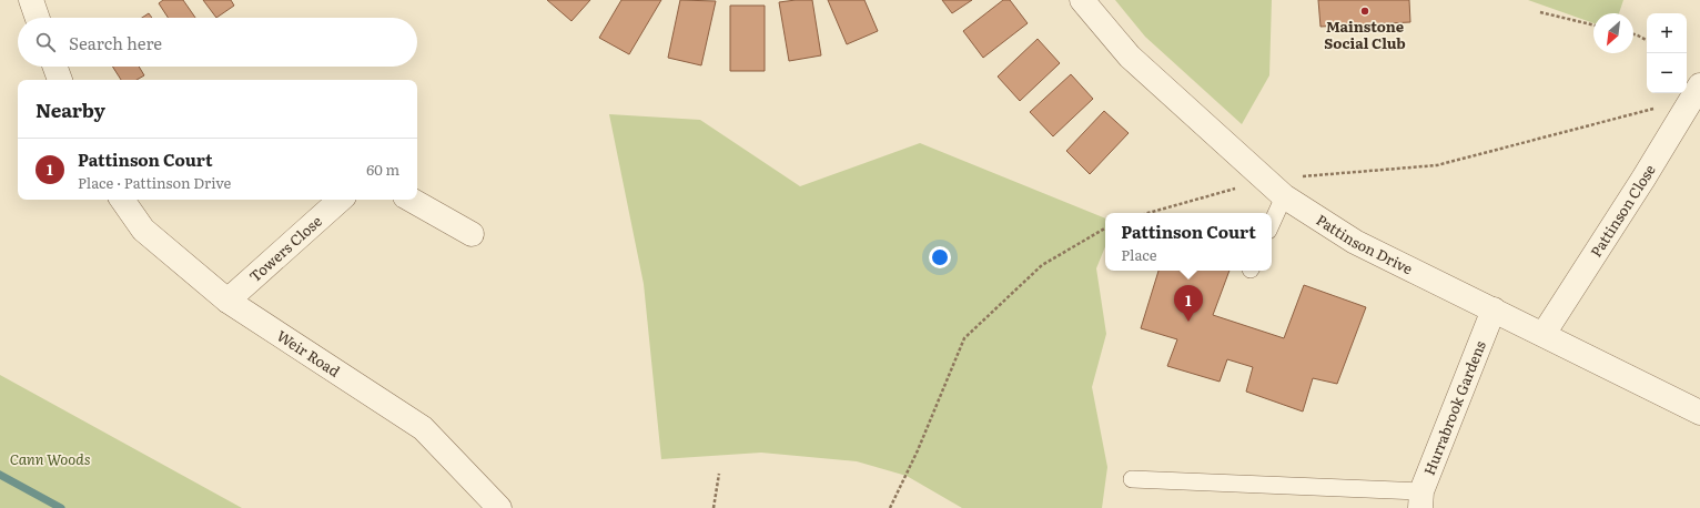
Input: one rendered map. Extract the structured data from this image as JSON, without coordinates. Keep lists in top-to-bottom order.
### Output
{
  "streets": {
    "street": [
      "Pattinson Close",
      "Pattinson Drive",
      "Towers Close",
      "Weir Road",
      "Hurrabrook Gardens"
    ]
  },
  "crossings": [
    ["Pattinson Close", "Pattinson Drive"],
    ["Pattinson Drive", "Hurrabrook Gardens"],
    ["Towers Close", "Weir Road"]
  ],
  "parks": ["Cann Woods"],
  "places": ["Mainstone Social Club"],
  "north": "bottom left",
  "page": {
    "map_buttons": ["+", "−"],
    "search": "Search here",
    "heading": "Nearby",
    "list": [
      {
        "mark": "1",
        "name": "Pattinson Court",
        "note": "Place · Pattinson Drive",
        "value": "60 m"
      }
    ],
    "popup": ["Pattinson Court", "Place"],
    "pins": "1"
  }
}
